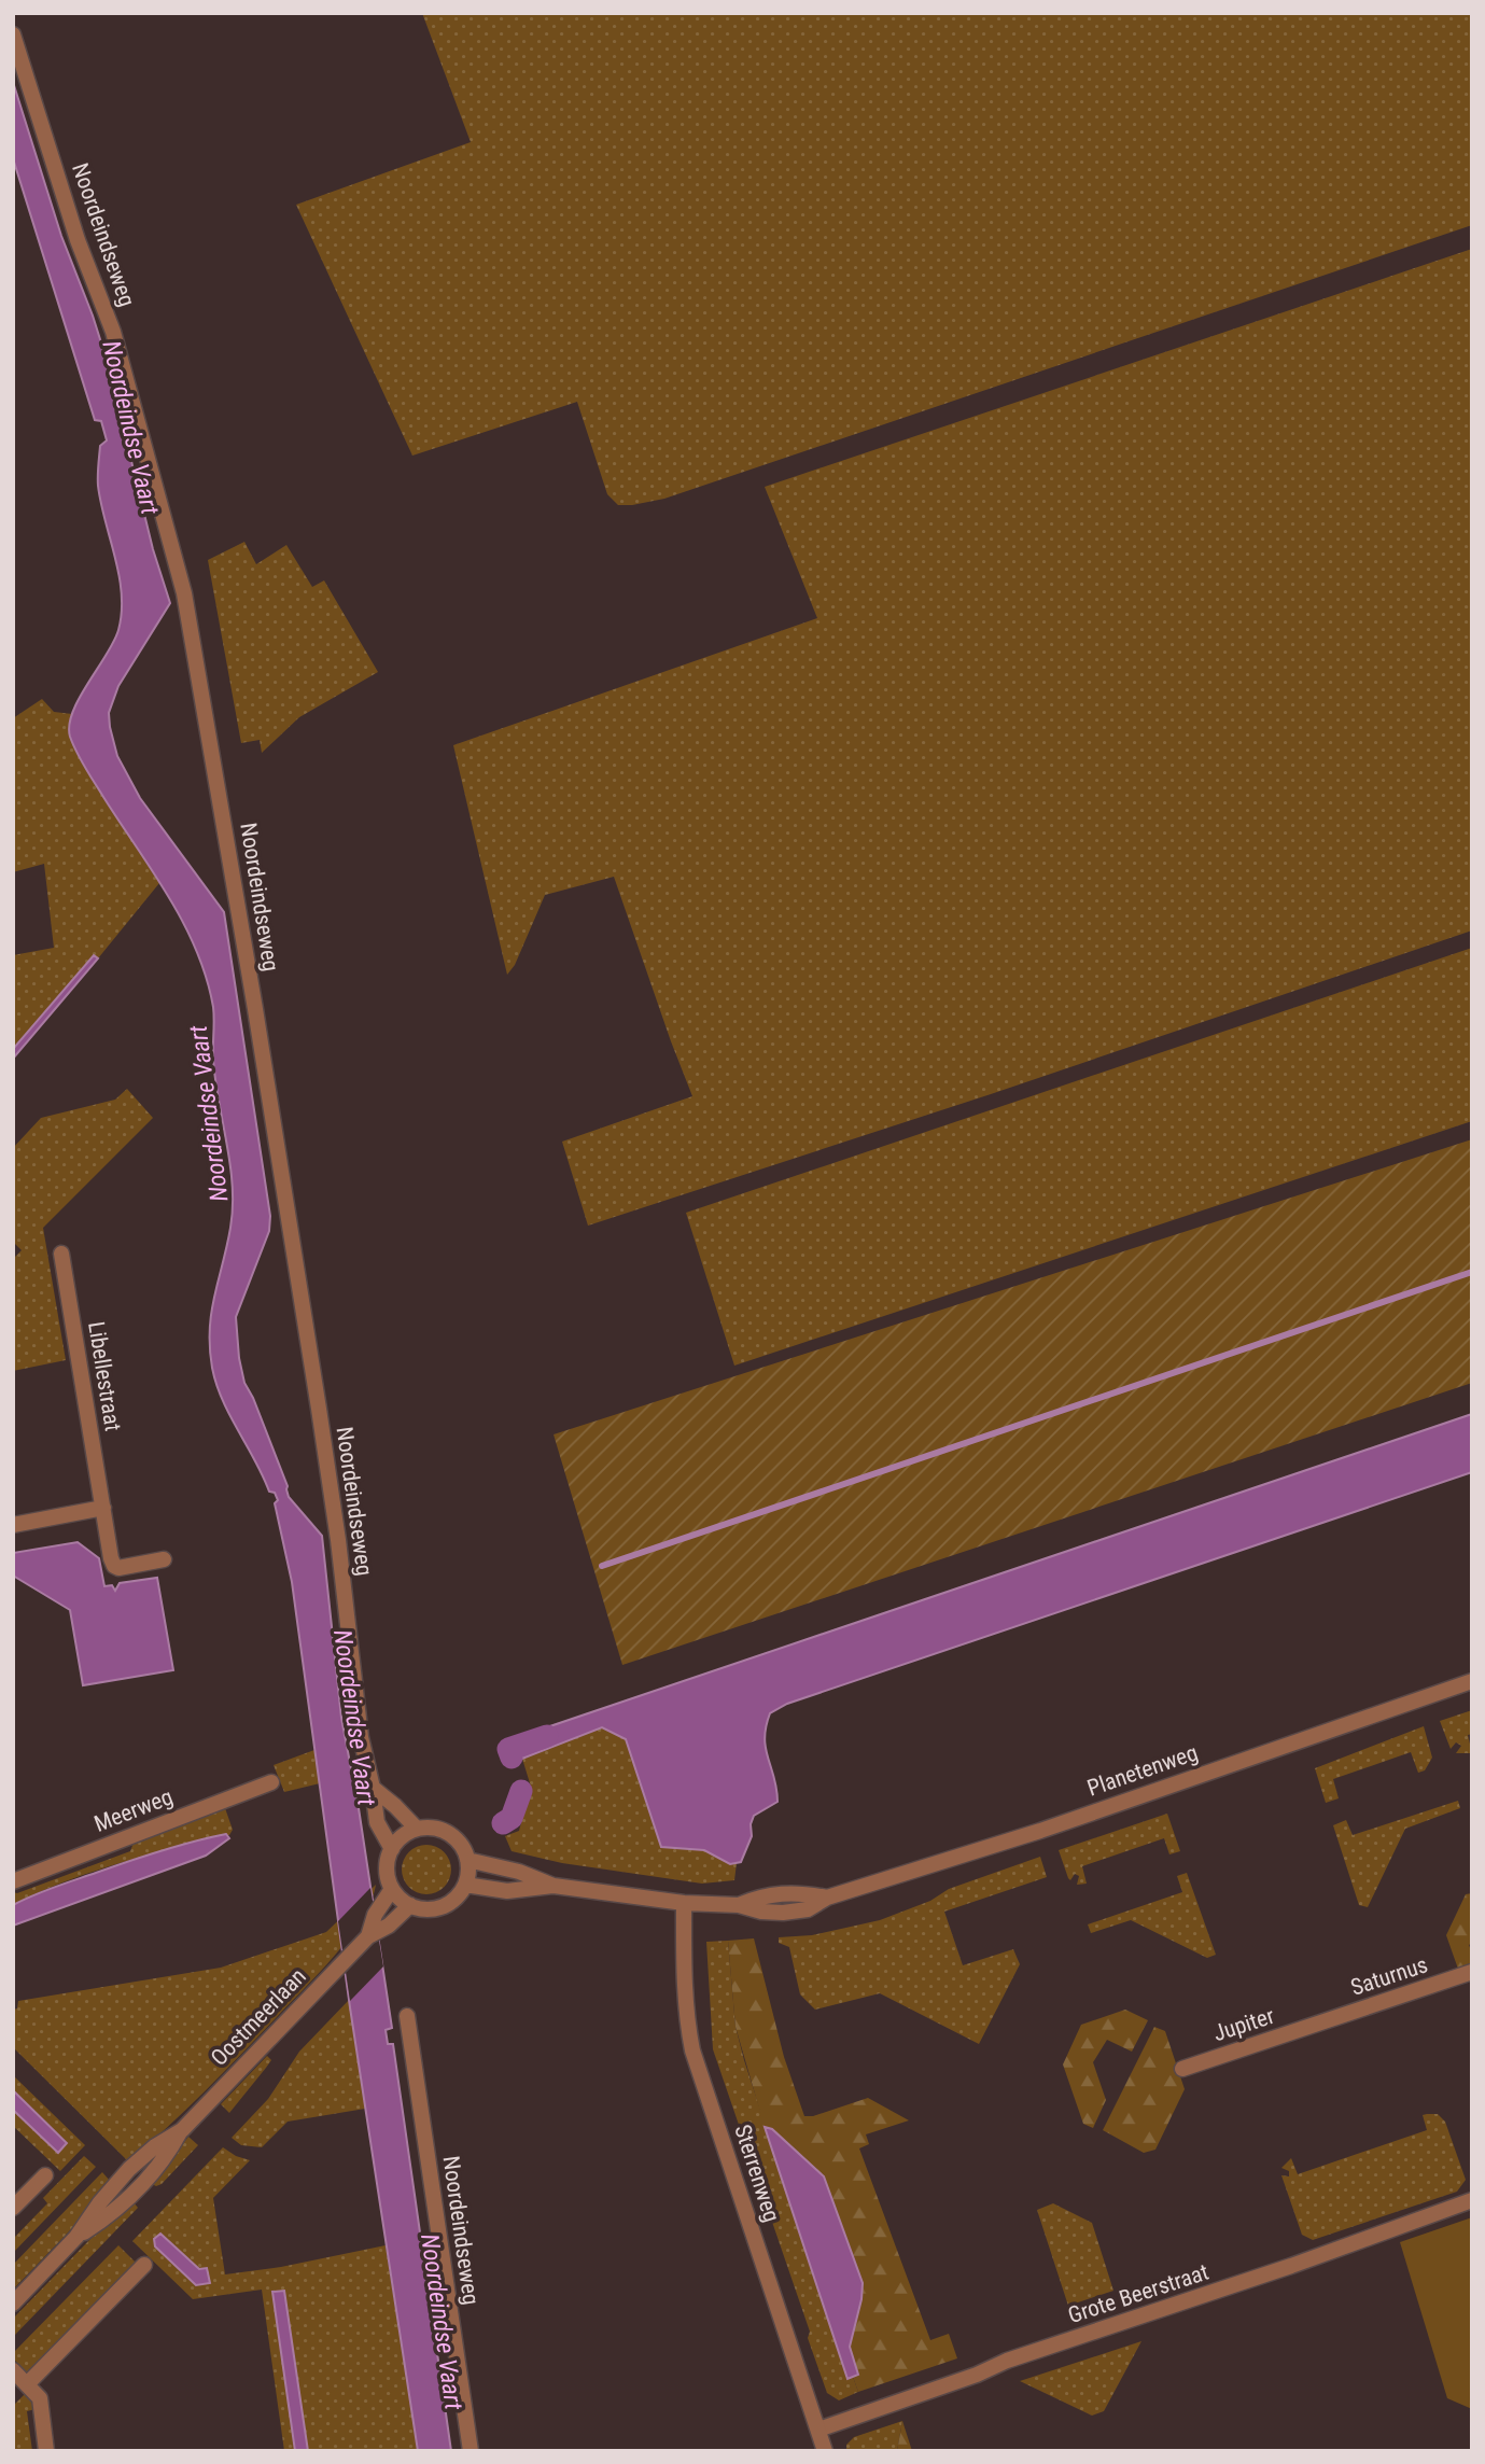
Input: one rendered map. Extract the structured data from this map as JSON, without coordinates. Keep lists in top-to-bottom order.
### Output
{
  "streets": {
    "street": [
      "Noordeindseweg",
      "Libellestraat",
      "Planetenweg",
      "Meerweg",
      "Saturnus",
      "Oostmeerlaan",
      "Jupiter",
      "Sterrenweg",
      "Grote Beerstraat"
    ]
  },
  "crossings": [
    ["Noordeindseweg", "Planetenweg"],
    ["Noordeindseweg", "Oostmeerlaan"],
    ["Planetenweg", "Oostmeerlaan"],
    ["Planetenweg", "Sterrenweg"],
    ["Saturnus", "Jupiter"],
    ["Sterrenweg", "Grote Beerstraat"]
  ],
  "water": ["Noordeindse Vaart"]
}
